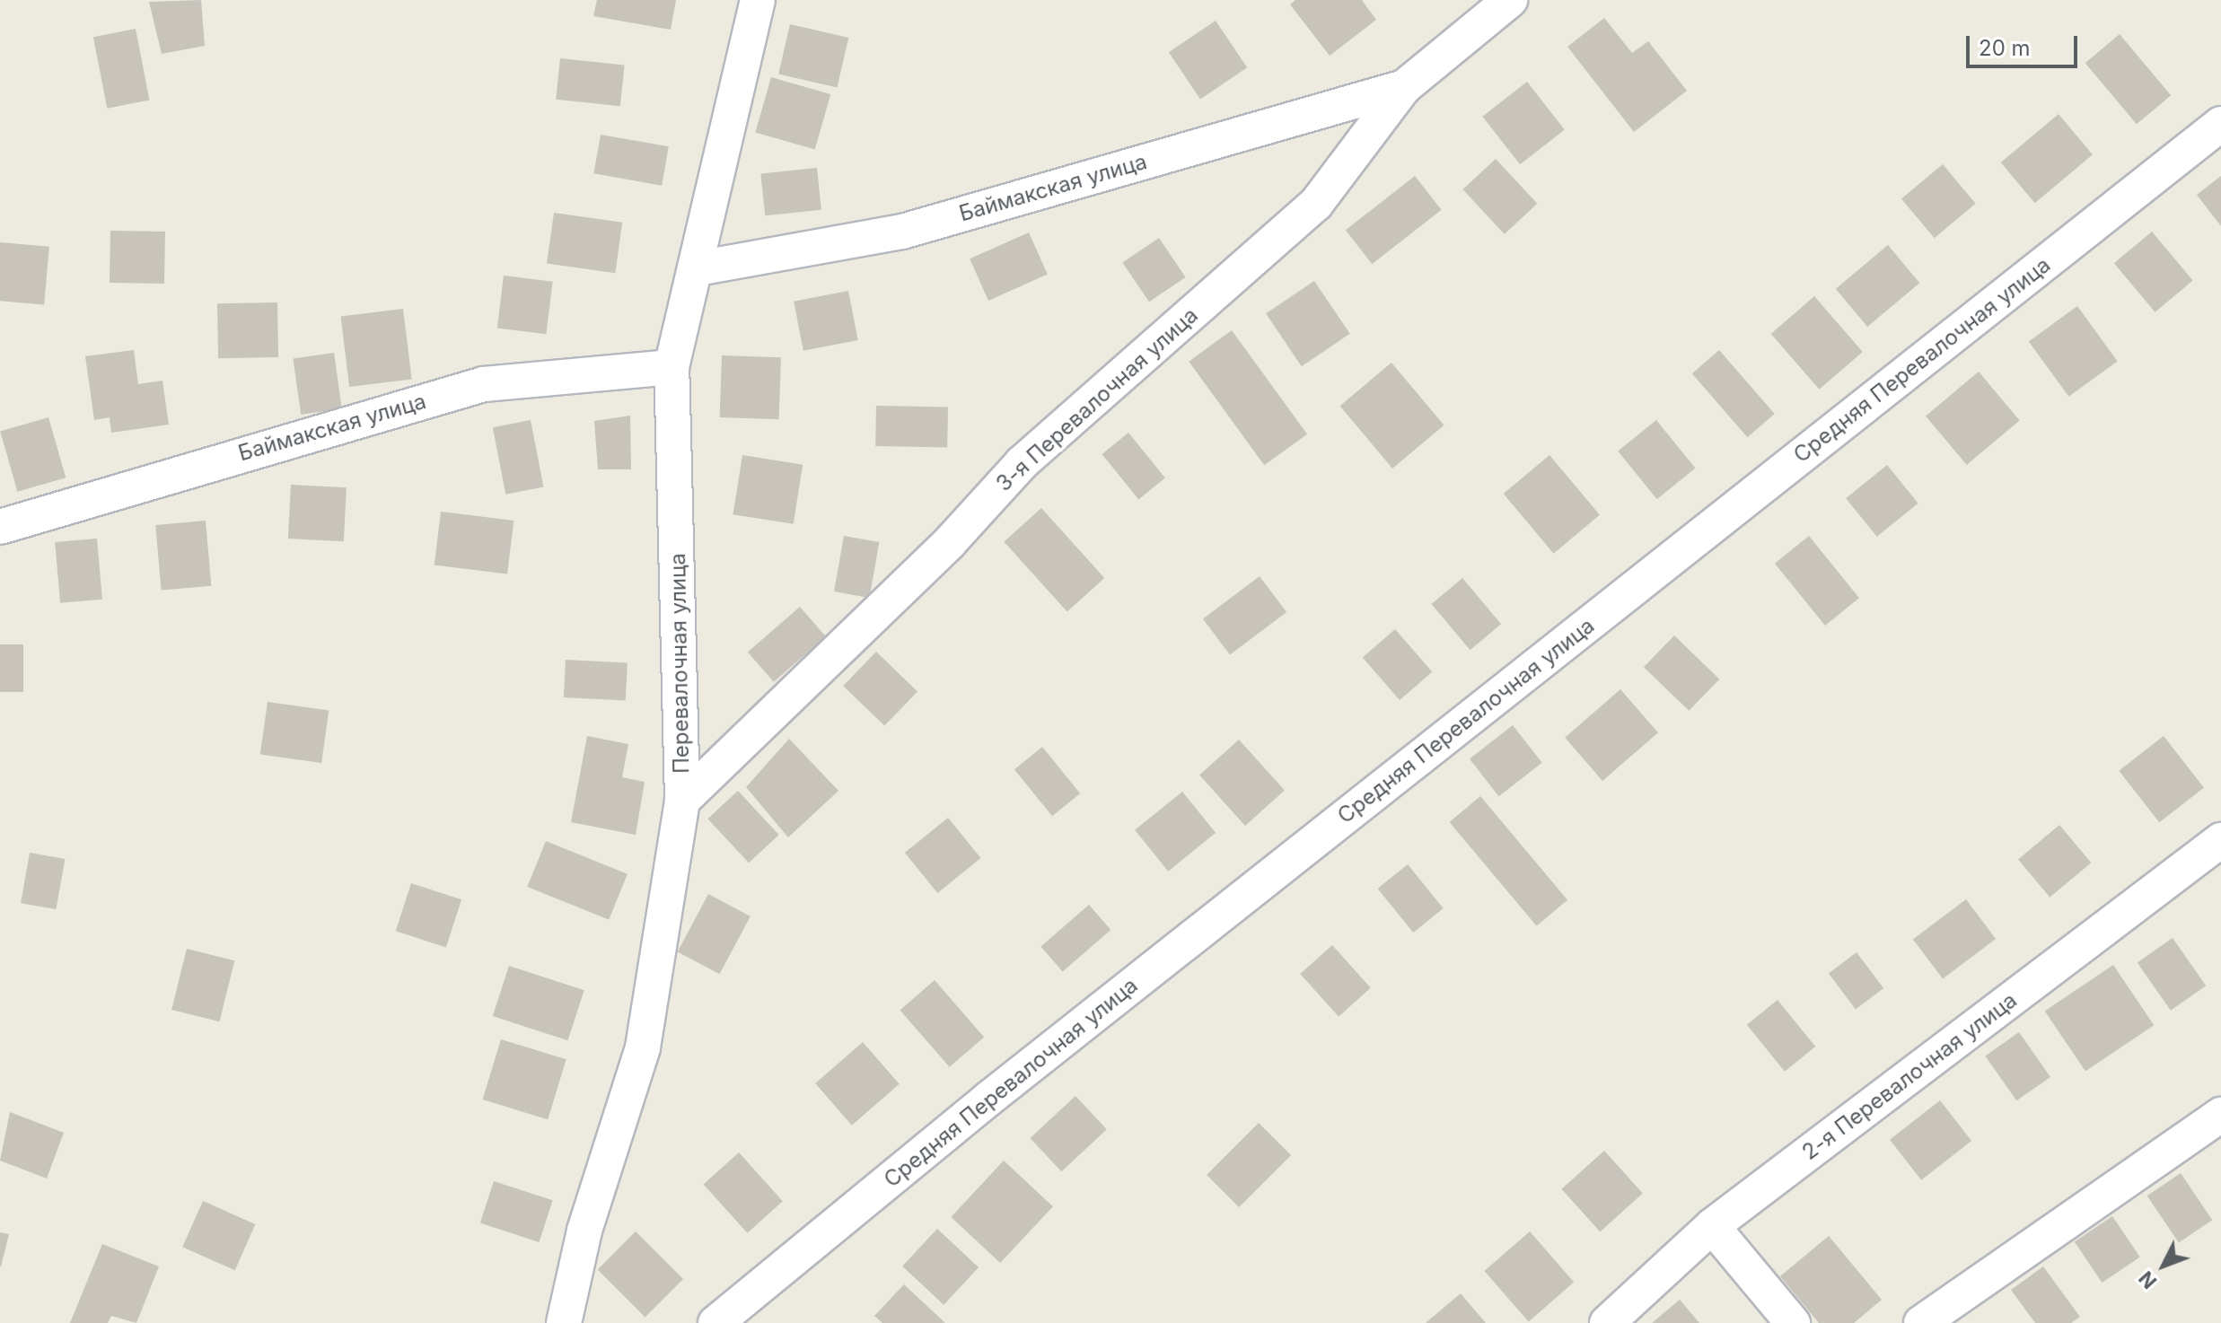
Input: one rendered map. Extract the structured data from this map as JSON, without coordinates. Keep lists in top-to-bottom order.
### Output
{
  "streets": {
    "street": [
      "Баймакская улица",
      "Средняя Перевалочная улица",
      "3-я Перевалочная улица",
      "Перевалочная улица",
      "2-я Перевалочная улица"
    ]
  },
  "crossings": [
    ["Баймакская улица", "3-я Перевалочная улица"],
    ["Баймакская улица", "Перевалочная улица"],
    ["3-я Перевалочная улица", "Перевалочная улица"]
  ],
  "scale_bar": "20 m",
  "north": "bottom left"
}
